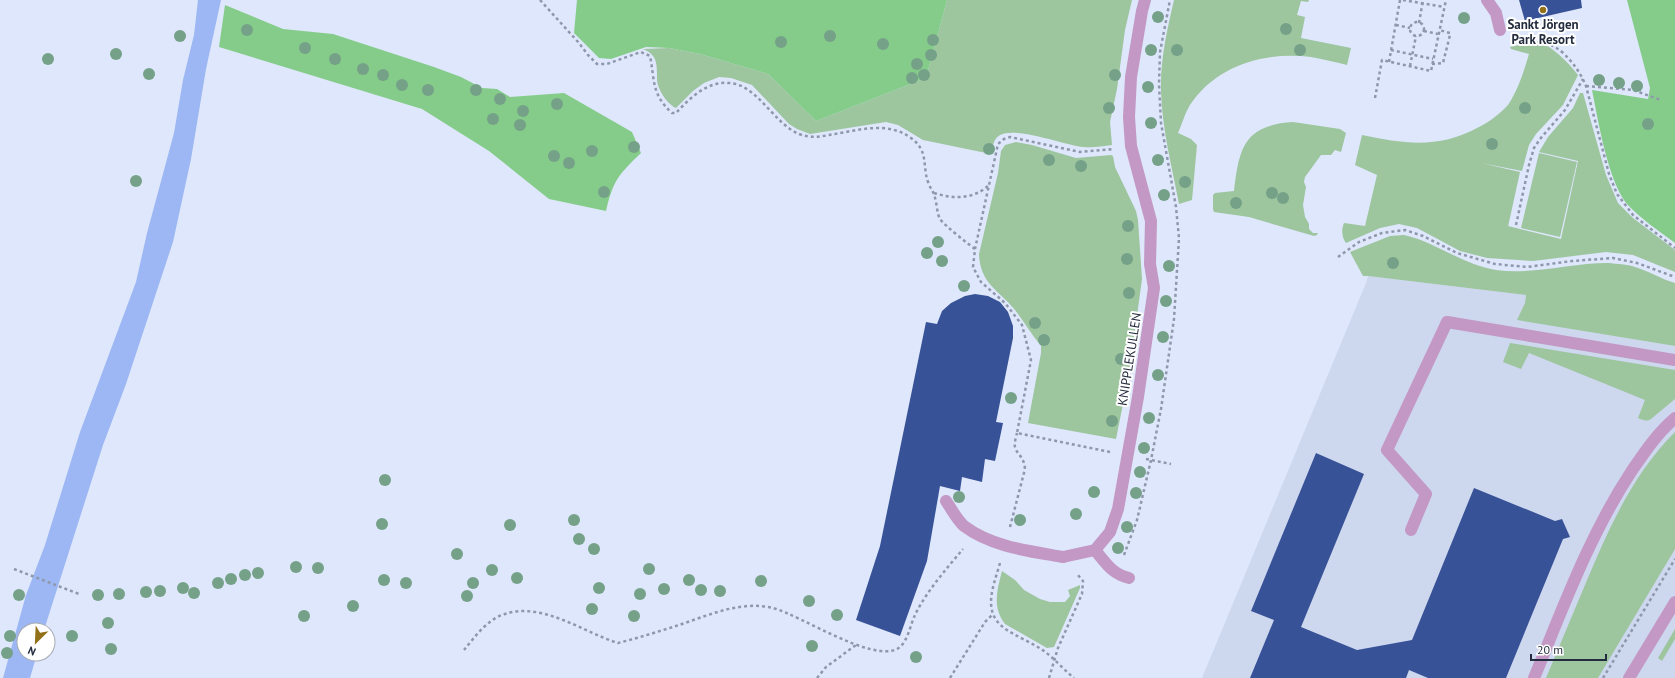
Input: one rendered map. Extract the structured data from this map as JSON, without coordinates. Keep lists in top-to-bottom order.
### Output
{
  "streets": {
    "street": ["KNIPPLEKULLEN"]
  },
  "places": ["Sankt Jörgen Park Resort"],
  "scale_bar": "20 m",
  "north": "bottom left"
}
